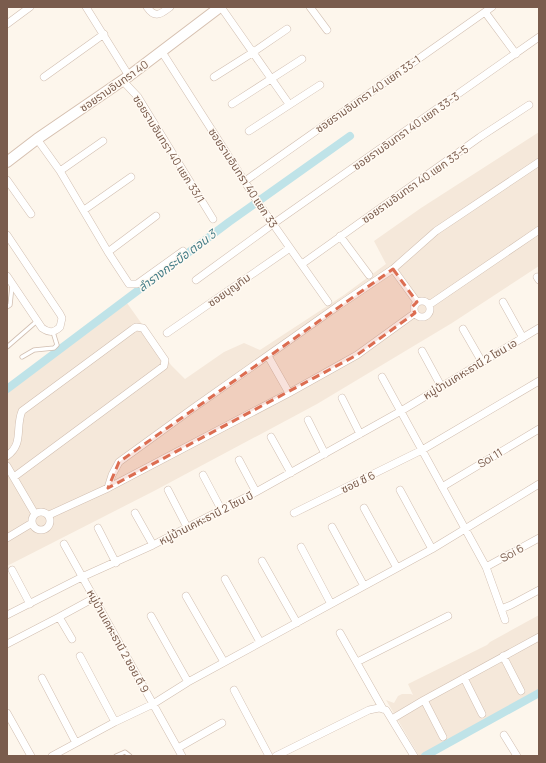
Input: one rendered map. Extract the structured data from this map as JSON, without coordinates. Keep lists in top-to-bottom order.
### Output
{
  "streets": {
    "street": [
      "ซอยรามอินทรา 40",
      "ซอยรามอินทรา 40 แยก 33-1",
      "ซอยรามอินทรา 40 แยก 33-3",
      "ซอยรามอินทรา 40 แยก 33/1",
      "ซอยรามอินทรา 40 แยก 33",
      "ซอยรามอินทรา 40 แยก 33-5",
      "ซอยบุญทิม",
      "หมู่บ้านเคหะธานี 2 โซน เอ",
      "Soi 11",
      "ซอย ซี 6",
      "หมู่บ้านเคหะธานี 2 โซน บี",
      "Soi 6",
      "หมู่บ้านเคหะธานี 2 ซอย ดี 9"
    ]
  },
  "crossings": [
    ["ซอยรามอินทรา 40", "ซอยรามอินทรา 40 แยก 33/1"],
    ["ซอยรามอินทรา 40", "ซอยรามอินทรา 40 แยก 33"],
    ["ซอยรามอินทรา 40 แยก 33-1", "ซอยรามอินทรา 40 แยก 33"],
    ["ซอยรามอินทรา 40 แยก 33-3", "ซอยรามอินทรา 40 แยก 33"],
    ["ซอยรามอินทรา 40 แยก 33", "ซอยรามอินทรา 40 แยก 33-5"],
    ["ซอยรามอินทรา 40 แยก 33", "ซอยบุญทิม"],
    ["หมู่บ้านเคหะธานี 2 โซน เอ", "หมู่บ้านเคหะธานี 2 โซน บี"],
    ["หมู่บ้านเคหะธานี 2 โซน บี", "หมู่บ้านเคหะธานี 2 ซอย ดี 9"]
  ],
  "water": ["ลำรางกระบือ ตอน 3"]
}
